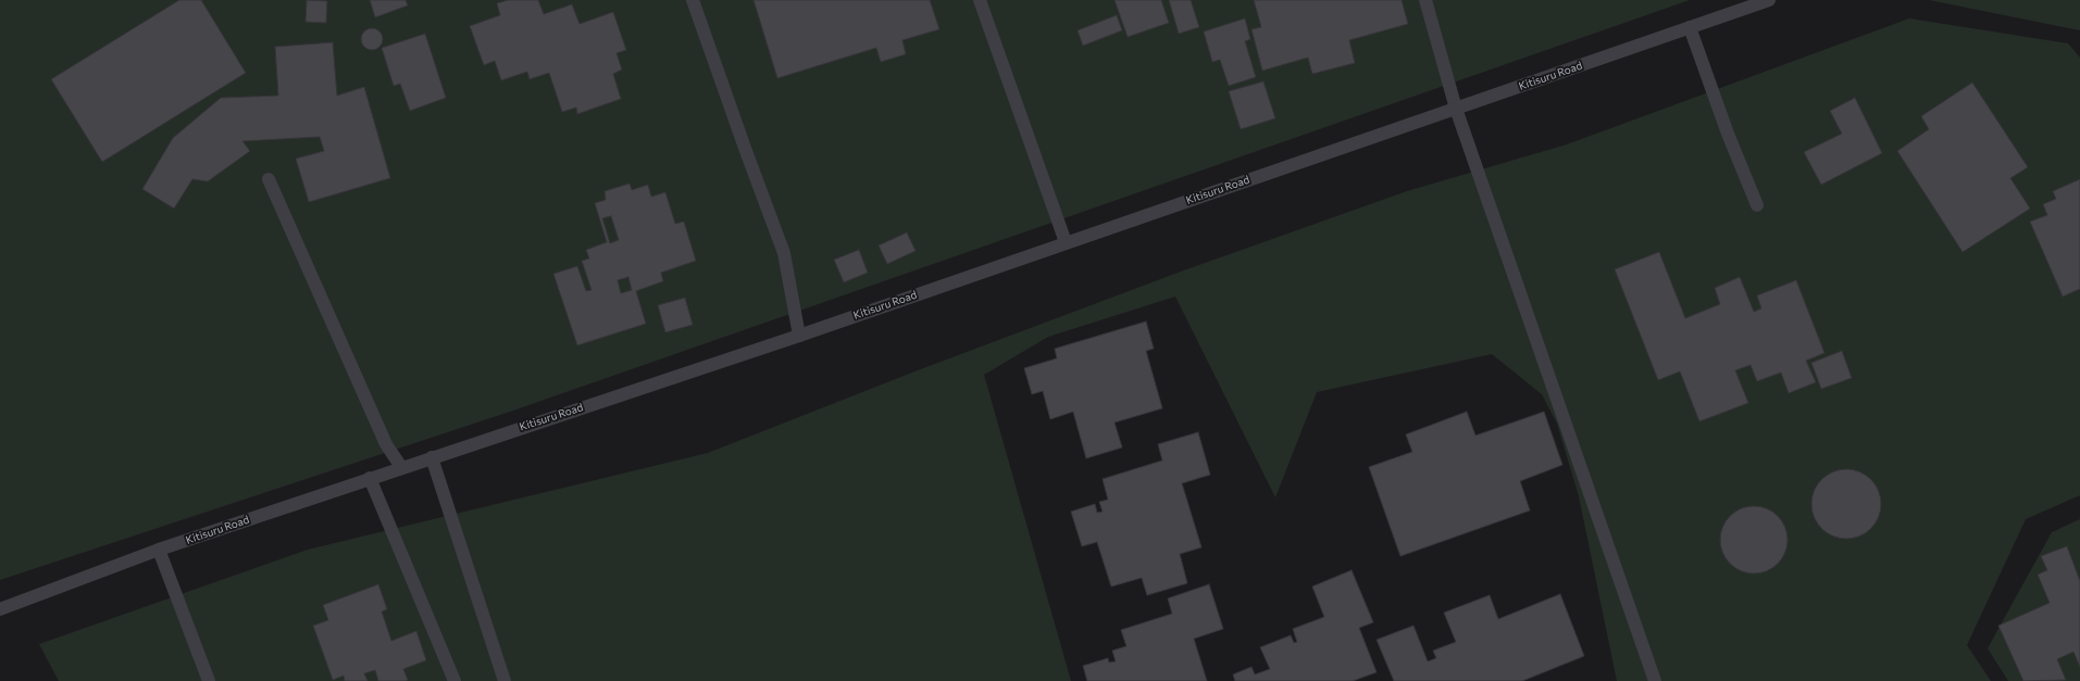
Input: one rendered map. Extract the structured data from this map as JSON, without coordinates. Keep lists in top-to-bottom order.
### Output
{
  "streets": {
    "street": ["Kitisuru Road"]
  }
}
